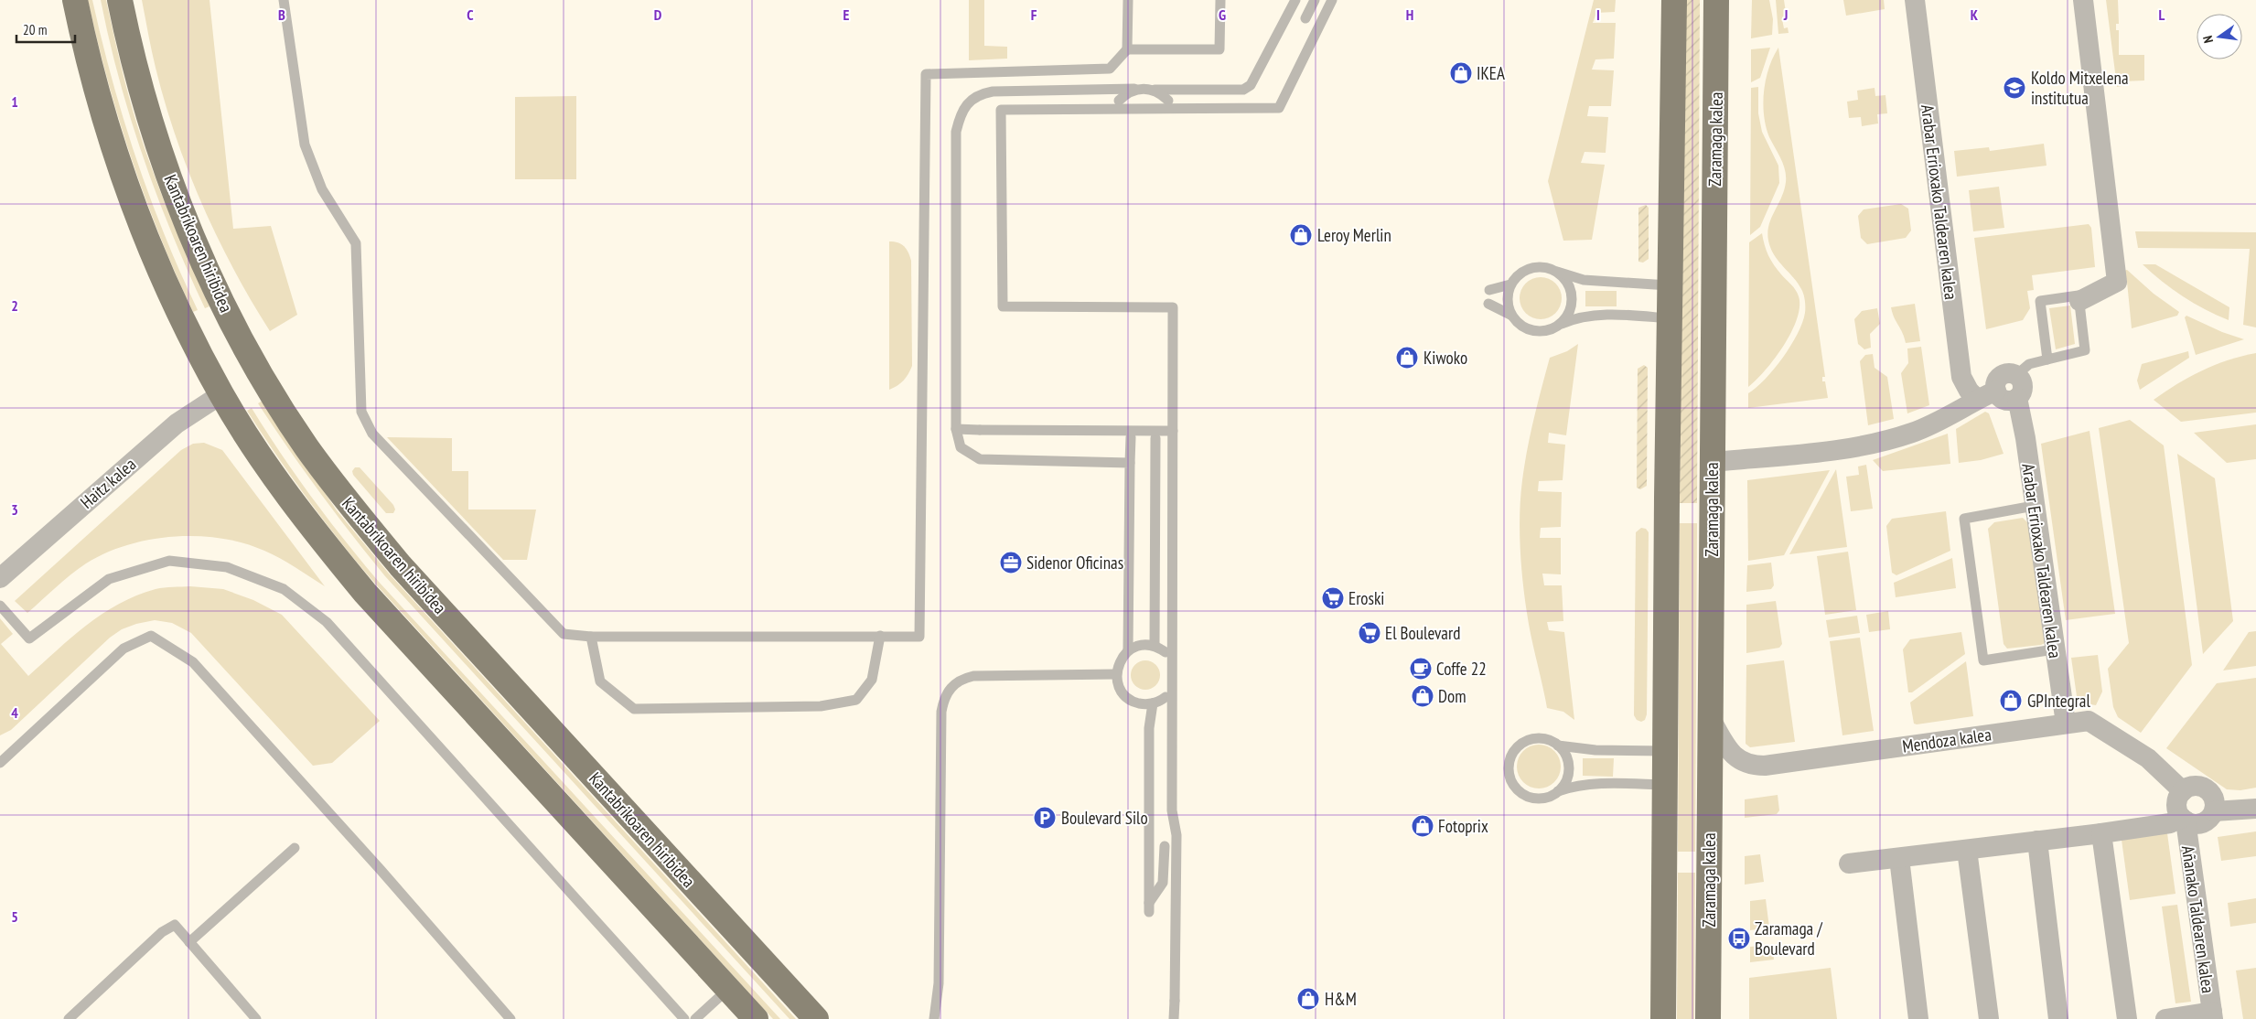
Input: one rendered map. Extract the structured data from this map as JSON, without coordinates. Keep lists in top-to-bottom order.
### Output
{
  "streets": {
    "main road": ["Zaramaga kalea", "Kantabrikoaren hiribidea"],
    "street": [
      "Arabar Errioxako Taldearen kalea",
      "Haitz kalea",
      "Mendoza kalea",
      "Añanako Taldearen kalea"
    ]
  },
  "crossings": [
    ["Zaramaga kalea", "Mendoza kalea"],
    ["Arabar Errioxako Taldearen kalea", "Mendoza kalea"],
    ["Mendoza kalea", "Añanako Taldearen kalea"]
  ],
  "places": {
    "shop": [
      "IKEA",
      "Leroy Merlin",
      "Kiwoko",
      "Dom",
      "GPIntegral",
      "Fotoprix",
      "H&M"
    ],
    "school or university": ["Koldo Mitxelena institutua"],
    "office": ["Sidenor Oficinas"],
    "supermarket": ["Eroski", "El Boulevard"],
    "cafe": ["Coffe 22"],
    "parking": ["Boulevard Silo"],
    "bus stop": ["Zaramaga / Boulevard"]
  },
  "scale_bar": "20 m",
  "north": "left",
  "grid": {
    "columns": [
      "B",
      "C",
      "D",
      "E",
      "F",
      "G",
      "H",
      "I",
      "J",
      "K",
      "L"
    ],
    "rows": [
      "1",
      "2",
      "3",
      "4",
      "5"
    ]
  }
}
